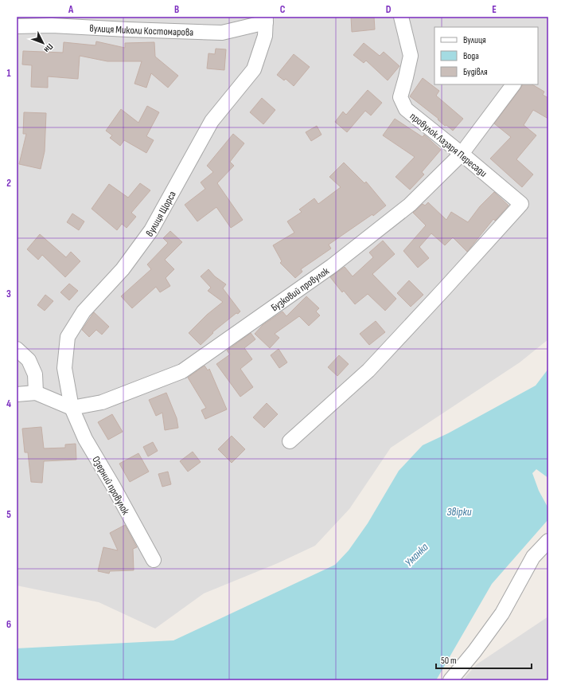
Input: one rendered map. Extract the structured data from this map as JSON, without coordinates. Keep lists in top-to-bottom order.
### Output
{
  "streets": {
    "street": [
      "вулиця Миколи Костомарова",
      "провулок Лазаря Пересади",
      "вулиця Щорса",
      "Бузковий провулок",
      "Озерний провулок"
    ]
  },
  "crossings": [
    ["вулиця Миколи Костомарова", "вулиця Щорса"],
    ["провулок Лазаря Пересади", "Бузковий провулок"],
    ["вулиця Щорса", "Бузковий провулок"],
    ["вулиця Щорса", "Озерний провулок"],
    ["Бузковий провулок", "Озерний провулок"]
  ],
  "water": ["Звірки", "Уманка"],
  "legend": ["Вулиця", "Вода", "Будівля"],
  "scale_bar": "50 m",
  "north": "bottom right",
  "grid": {
    "columns": [
      "A",
      "B",
      "C",
      "D",
      "E"
    ],
    "rows": [
      "1",
      "2",
      "3",
      "4",
      "5",
      "6"
    ]
  }
}
